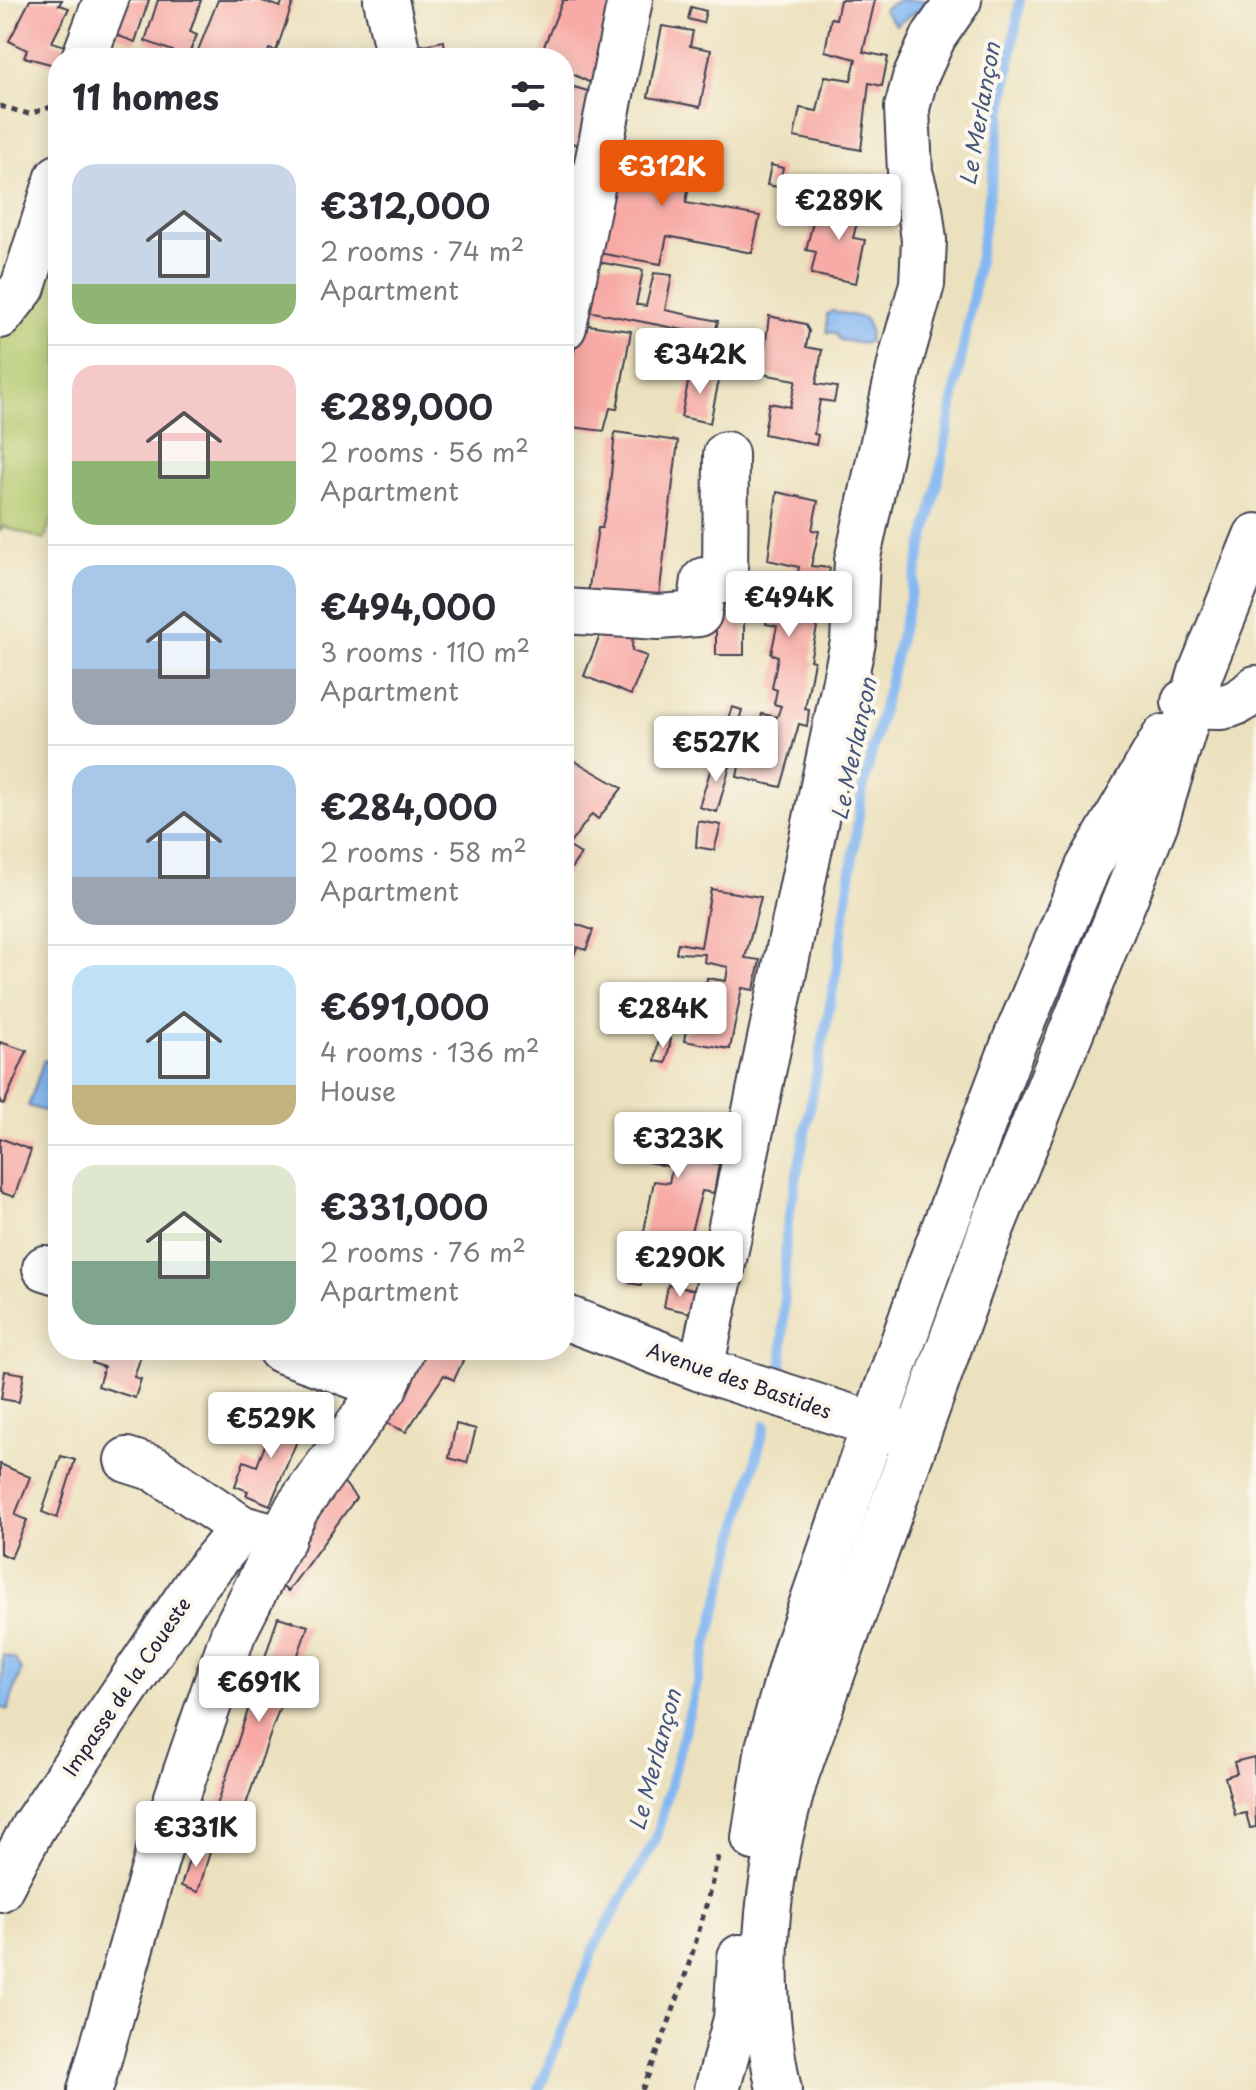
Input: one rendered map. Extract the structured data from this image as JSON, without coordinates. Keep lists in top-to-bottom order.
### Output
{
  "streets": {
    "street": ["Avenue des Bastides", "Impasse de la Coueste"]
  },
  "water": ["Le Merlançon"],
  "page": {
    "heading": "11 homes",
    "price": [
      "€312K",
      "€289K",
      "€342K",
      "€494K",
      "€527K",
      "€284K",
      "€323K",
      "€290K",
      "€529K",
      "€691K",
      "€331K"
    ],
    "list": [
      {
        "name": "€312,000",
        "note": "2 rooms · 74 m² · Apartment"
      },
      {
        "name": "€289,000",
        "note": "2 rooms · 56 m² · Apartment"
      },
      {
        "name": "€494,000",
        "note": "3 rooms · 110 m² · Apartment"
      },
      {
        "name": "€284,000",
        "note": "2 rooms · 58 m² · Apartment"
      },
      {
        "name": "€691,000",
        "note": "4 rooms · 136 m² · House"
      },
      {
        "name": "€331,000",
        "note": "2 rooms · 76 m² · Apartment"
      }
    ]
  }
}
